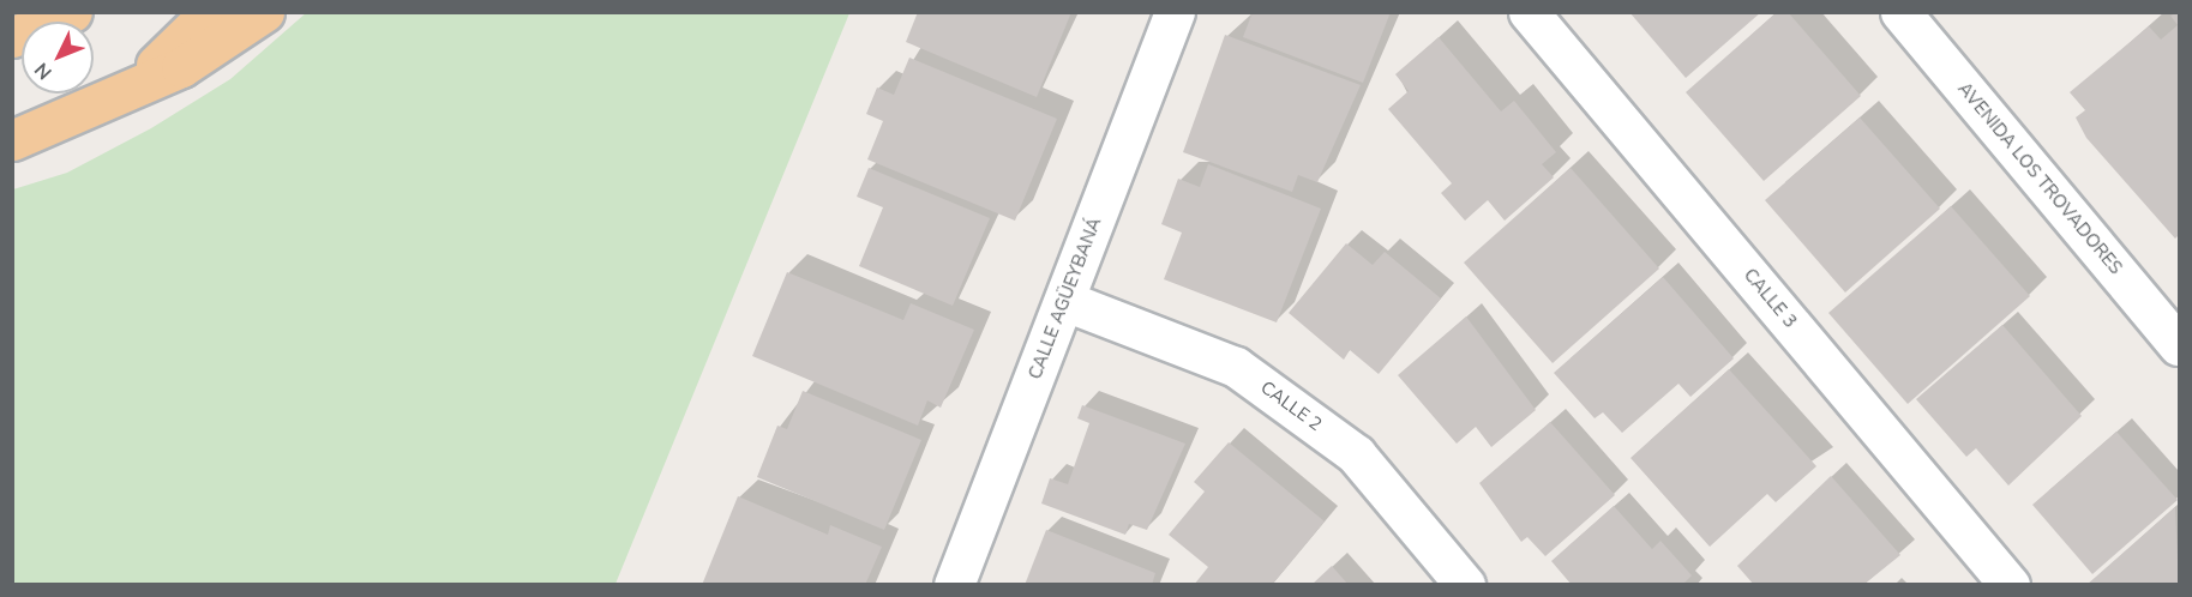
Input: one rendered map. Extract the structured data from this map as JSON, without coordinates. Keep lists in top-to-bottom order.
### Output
{
  "streets": {
    "street": [
      "AVENIDA LOS TROVADORES",
      "CALLE AGÜEYBANÁ",
      "CALLE 3",
      "CALLE 2"
    ]
  },
  "crossings": [
    ["CALLE AGÜEYBANÁ", "CALLE 2"]
  ],
  "north": "bottom left"
}
